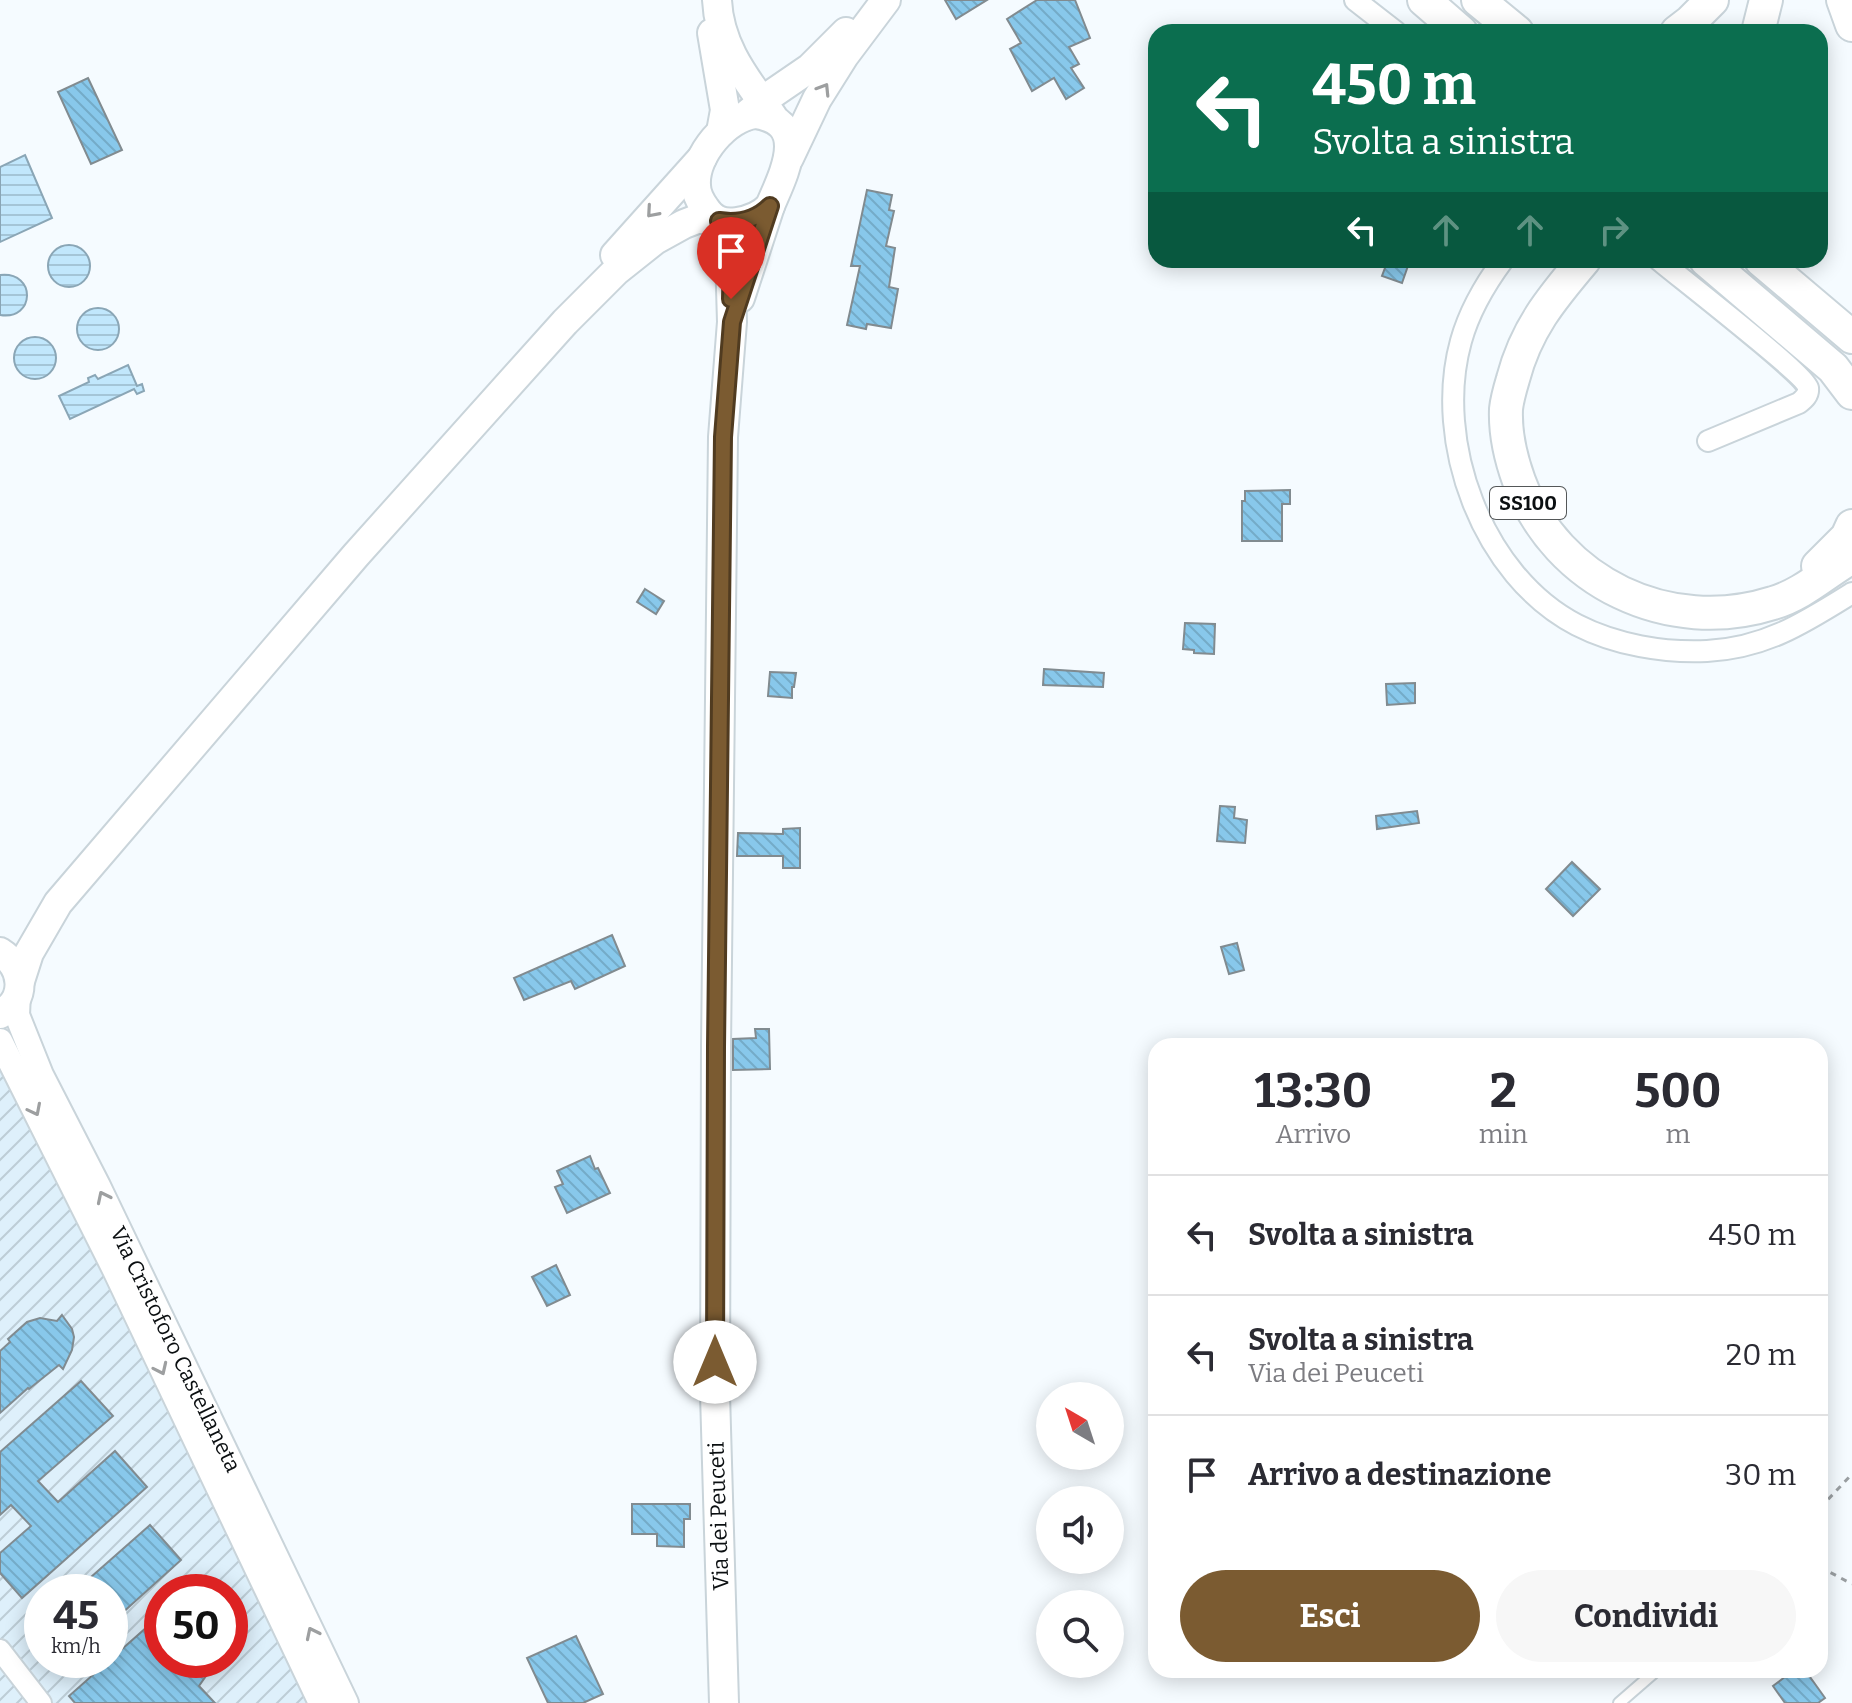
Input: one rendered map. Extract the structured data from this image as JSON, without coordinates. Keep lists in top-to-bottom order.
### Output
{
  "streets": {
    "highway": ["SS100"],
    "main road": ["Via dei Peuceti"],
    "street": ["Via Cristoforo Castellaneta"]
  },
  "north": "top left",
  "page": {
    "turn": ["450 m", "Svolta a sinistra"],
    "eta": [
      "13:30",
      "Arrivo",
      "2",
      "min",
      "500",
      "m"
    ],
    "list": [
      {
        "name": "Svolta a sinistra",
        "value": "450 m"
      },
      {
        "name": "Svolta a sinistra",
        "note": "Via dei Peuceti",
        "value": "20 m"
      },
      {
        "name": "Arrivo a destinazione",
        "value": "30 m"
      }
    ],
    "buttons": ["Esci", "Condividi"],
    "speed": "45 km/h",
    "limit": "50"
  }
}
